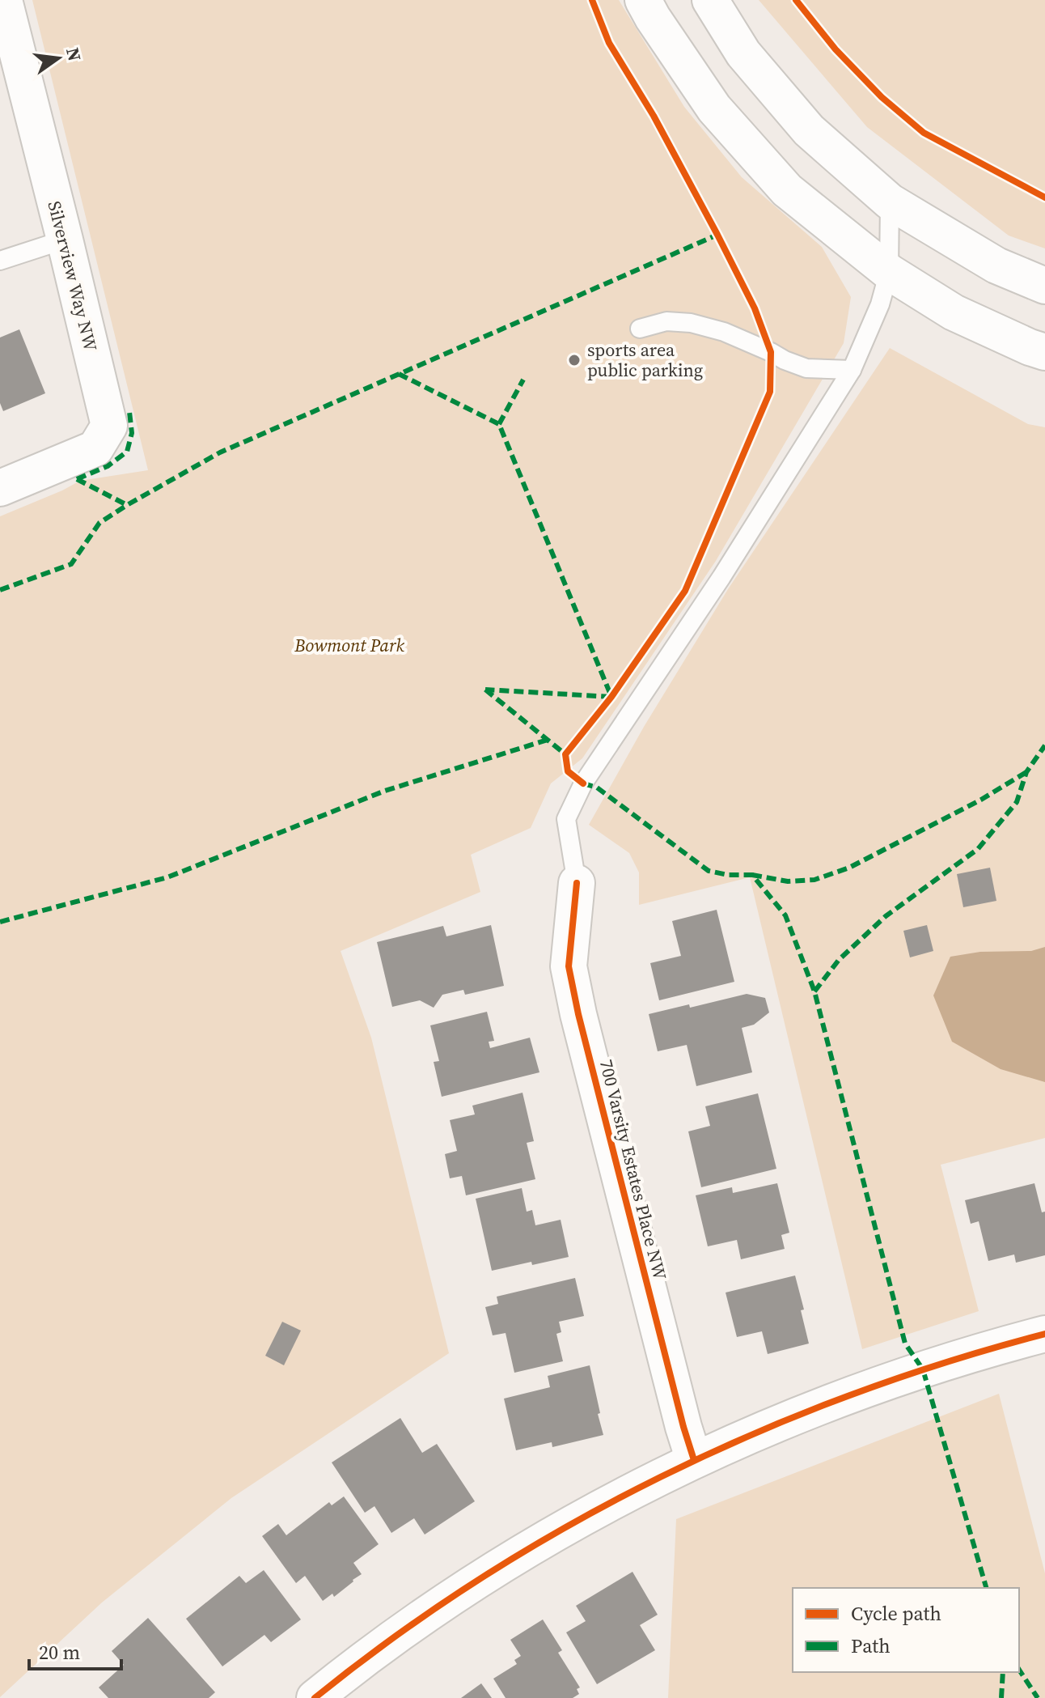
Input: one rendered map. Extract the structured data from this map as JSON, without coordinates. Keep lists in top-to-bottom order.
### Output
{
  "streets": {
    "street": ["Silverview Way NW", "700 Varsity Estates Place NW"]
  },
  "parks": ["Bowmont Park"],
  "places": ["sports area public parking"],
  "legend": ["Cycle path", "Path"],
  "scale_bar": "20 m",
  "north": "right"
}
